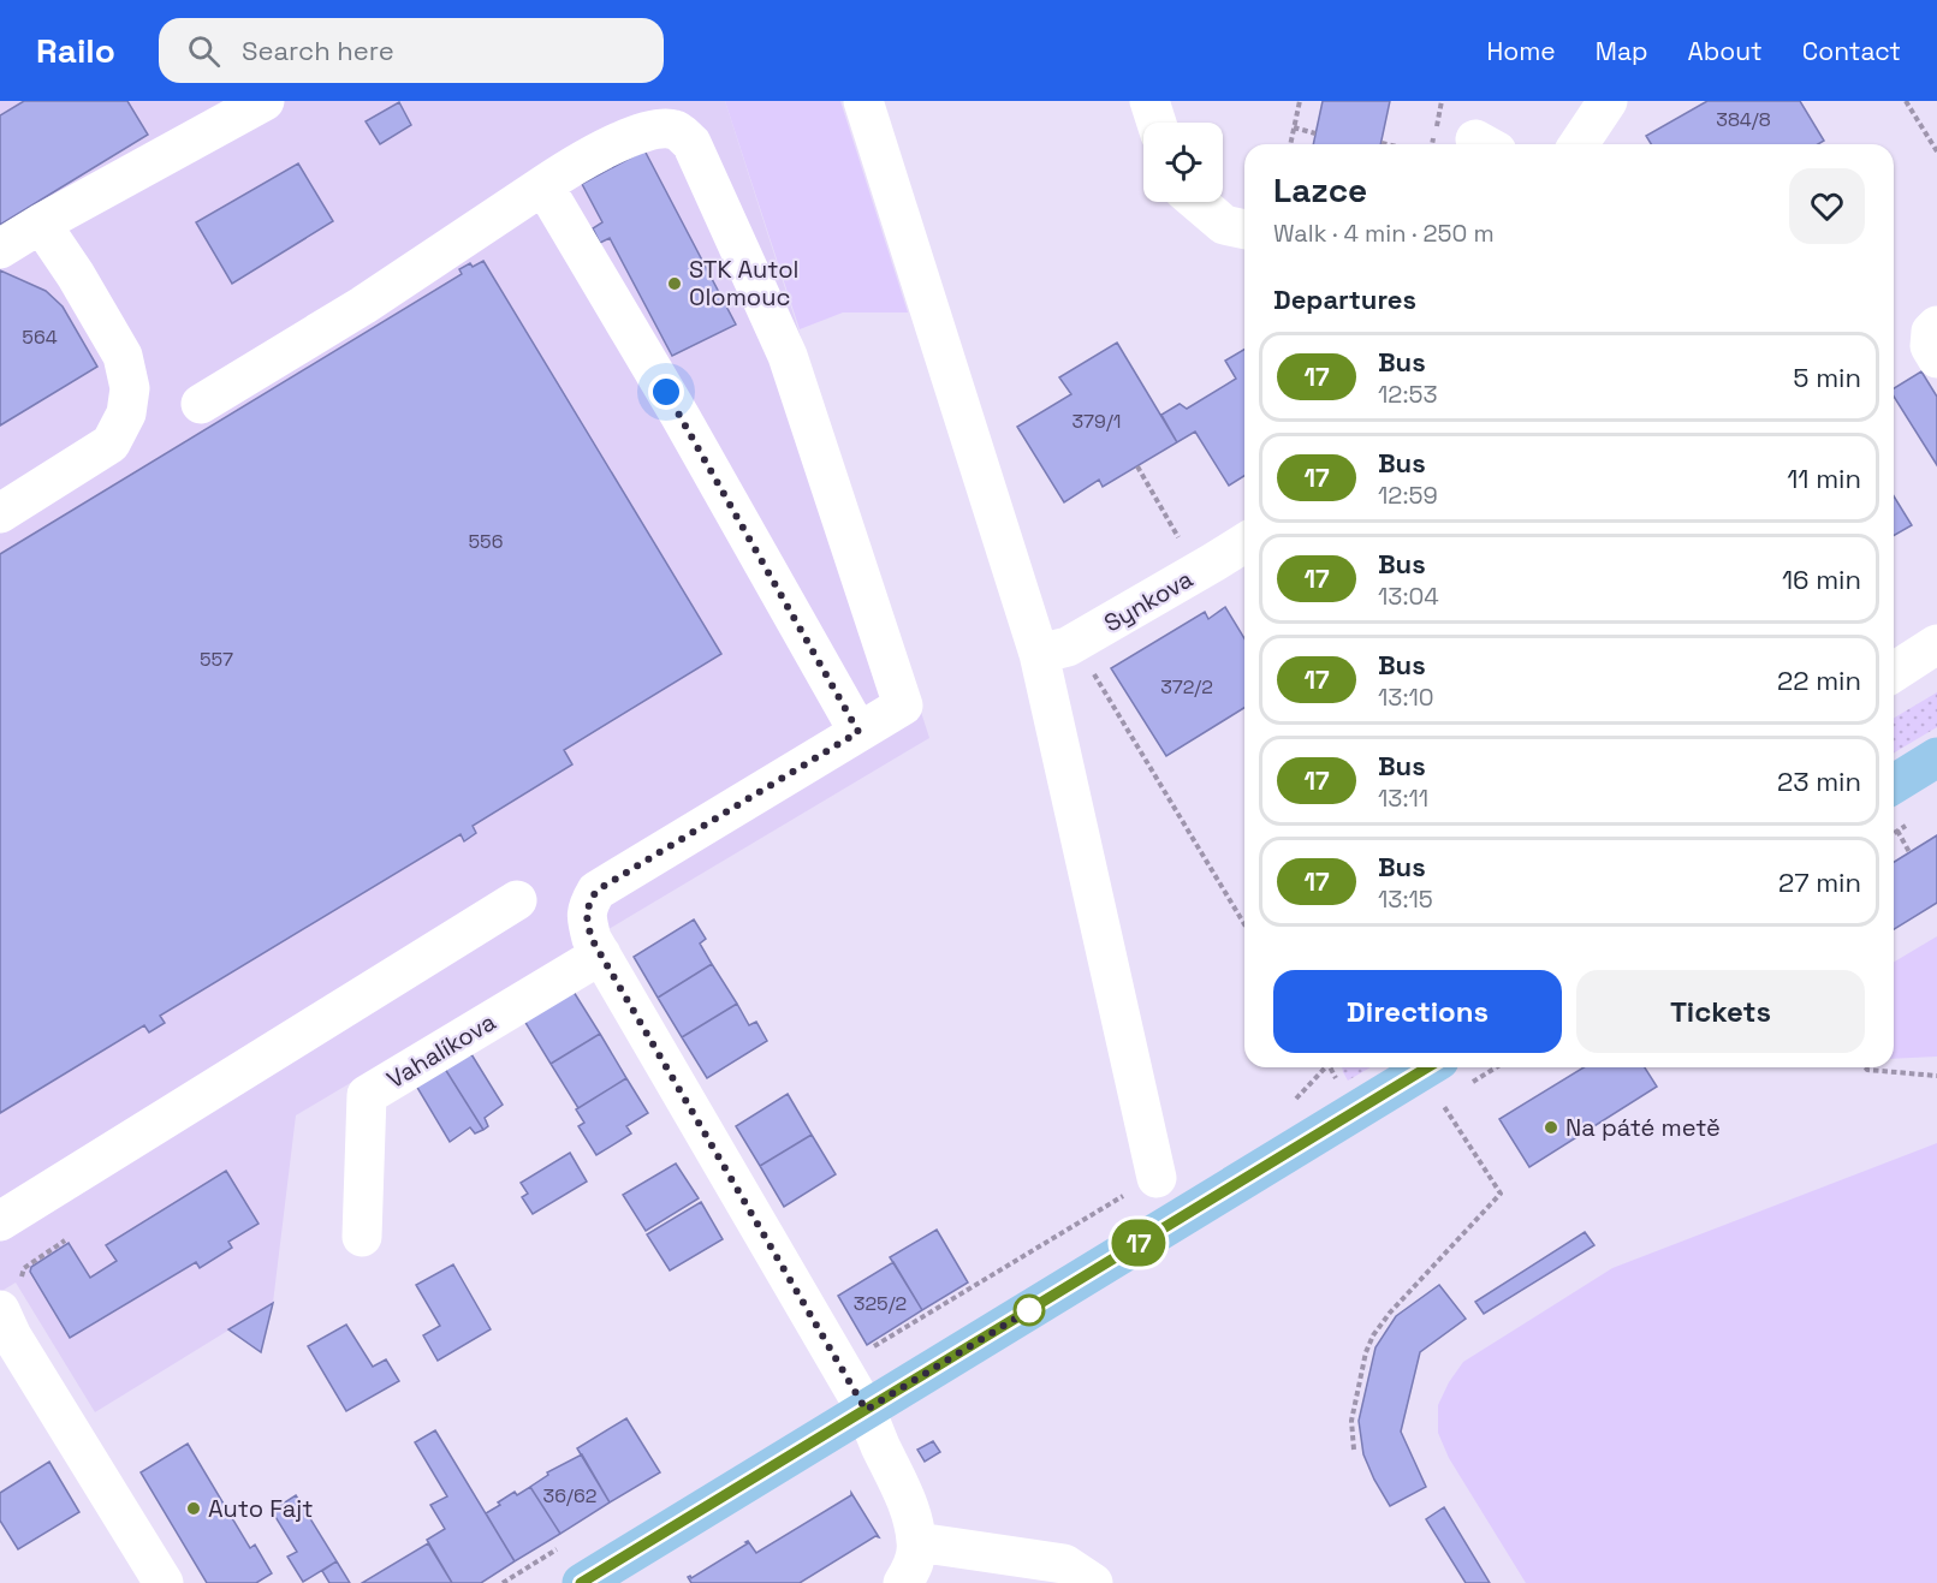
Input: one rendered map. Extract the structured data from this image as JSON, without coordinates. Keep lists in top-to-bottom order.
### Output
{
  "streets": {
    "street": ["Synkova", "Vahalíkova"]
  },
  "places": ["STK Autol Olomouc", "Na páté metě", "Auto Fajt"],
  "lines": ["bus line 17"],
  "house_numbers": [
    "384/8",
    "564",
    "379/1",
    "556",
    "557",
    "372/2",
    "325/2",
    "36/62"
  ],
  "page": {
    "header": "Railo",
    "search": "Search here",
    "nav": [
      "Home",
      "Map",
      "About",
      "Contact"
    ],
    "on_map": "17",
    "heading": [
      ["Lazce", "Walk · 4 min · 250 m"],
      "Departures"
    ],
    "list": [
      {
        "mark": "17",
        "name": "Bus",
        "note": "12:53",
        "value": "5 min"
      },
      {
        "mark": "17",
        "name": "Bus",
        "note": "12:59",
        "value": "11 min"
      },
      {
        "mark": "17",
        "name": "Bus",
        "note": "13:04",
        "value": "16 min"
      },
      {
        "mark": "17",
        "name": "Bus",
        "note": "13:10",
        "value": "22 min"
      },
      {
        "mark": "17",
        "name": "Bus",
        "note": "13:11",
        "value": "23 min"
      },
      {
        "mark": "17",
        "name": "Bus",
        "note": "13:15",
        "value": "27 min"
      }
    ],
    "buttons": ["Directions", "Tickets"]
  }
}
